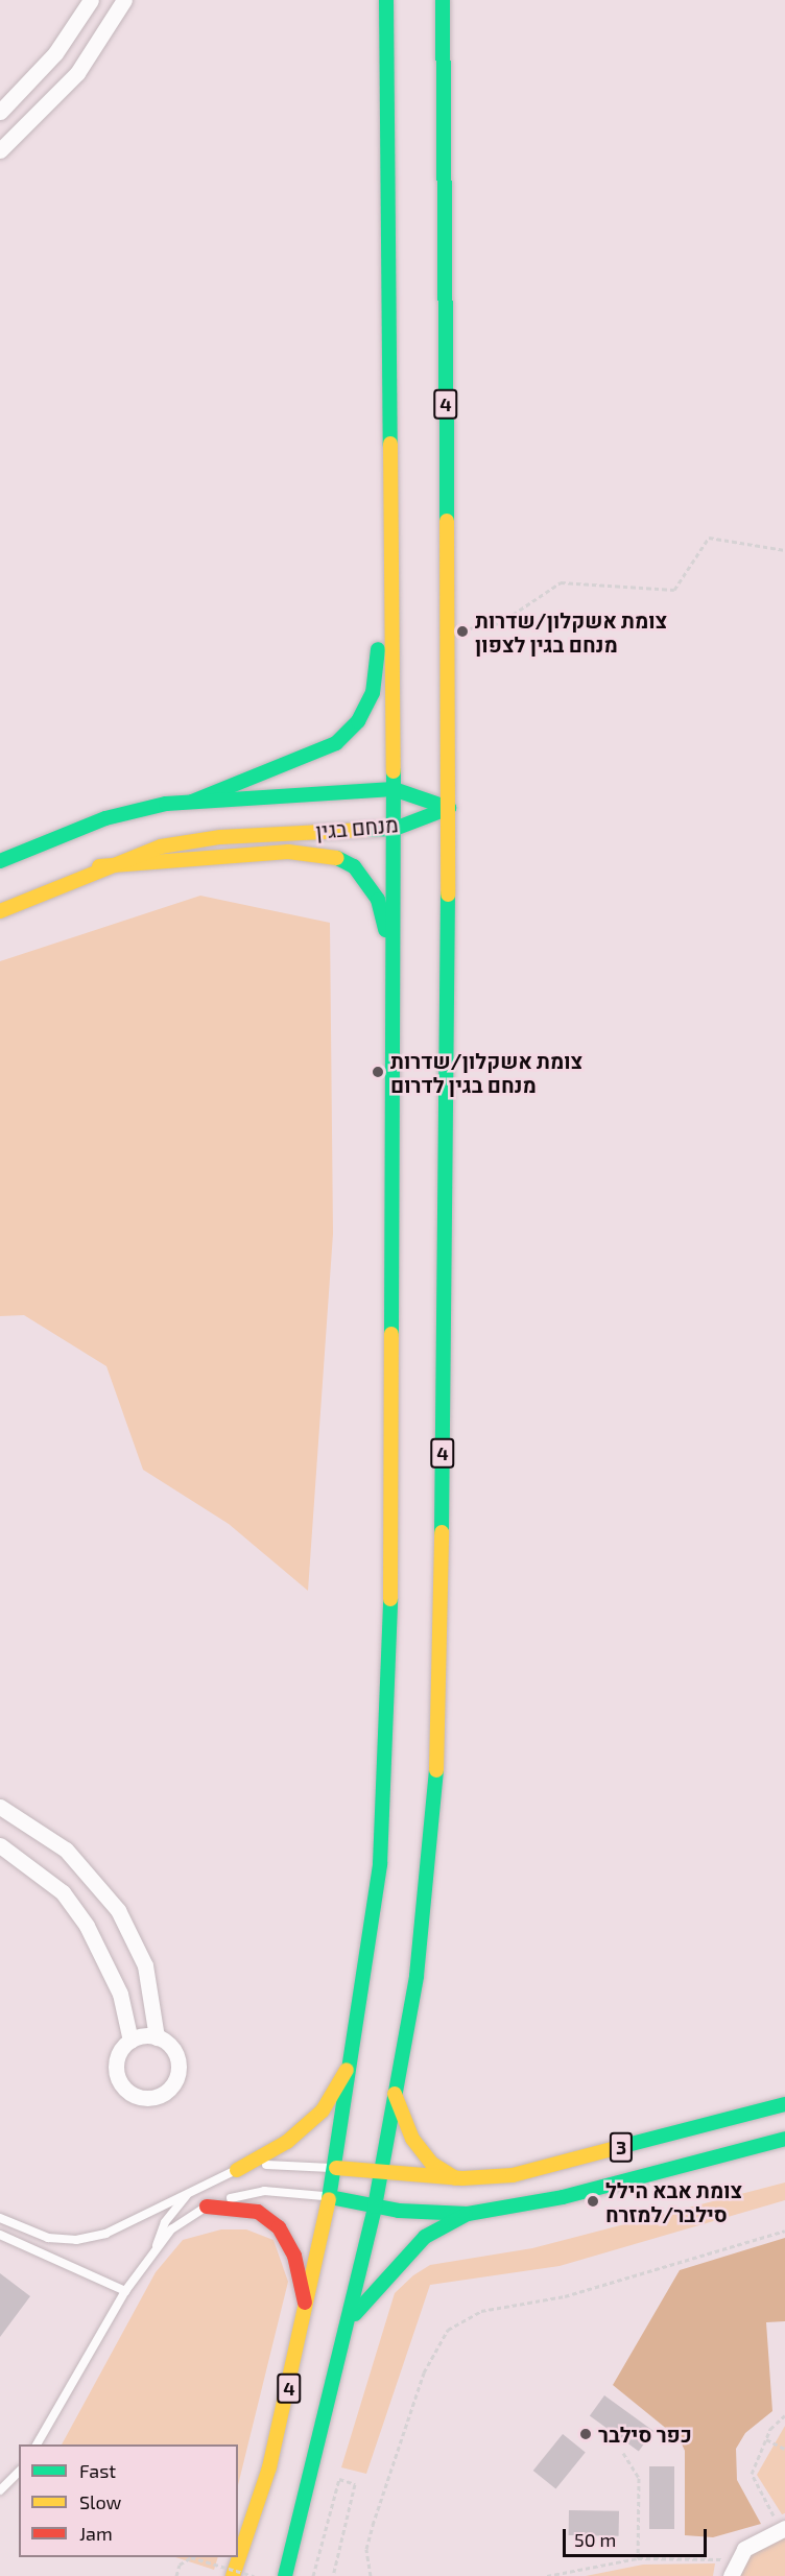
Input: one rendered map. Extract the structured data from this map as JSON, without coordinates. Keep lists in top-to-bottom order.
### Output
{
  "streets": {
    "main road": ["4", "מנחם בגין", "3"]
  },
  "crossings": [
    ["4", "מנחם בגין"],
    ["4", "3"]
  ],
  "places": [
    "צומת אשקלון/שדרות מנחם בגין לצפון",
    "צומת אשקלון/שדרות מנחם בגין לדרום",
    "צומת אבא הילל סילבר/למזרח",
    "כפר סילבר"
  ],
  "legend": ["Fast", "Slow", "Jam"],
  "scale_bar": "50 m"
}
